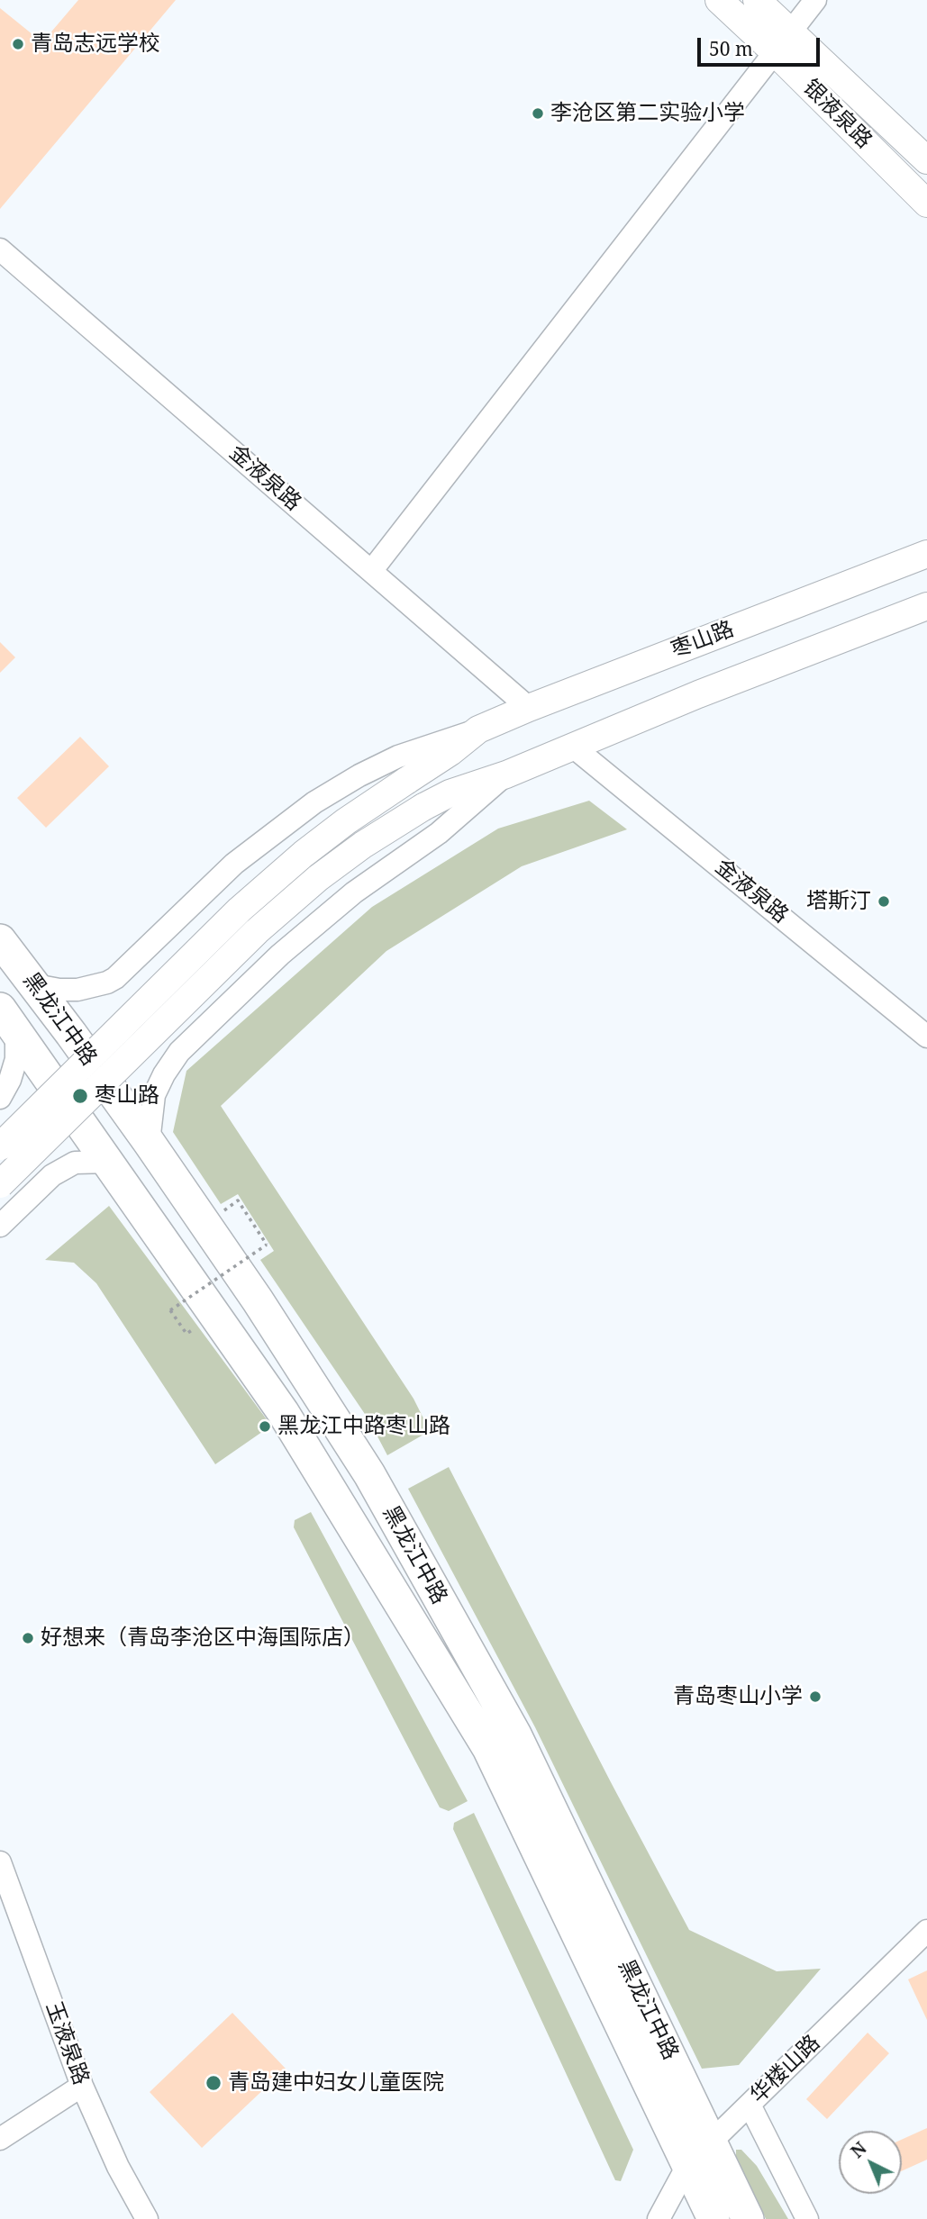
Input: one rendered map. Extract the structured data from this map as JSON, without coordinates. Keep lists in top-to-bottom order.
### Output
{
  "streets": {
    "highway": ["黑龙江中路"],
    "main road": ["银液泉路", "枣山路"],
    "street": ["金液泉路", "玉液泉路", "华楼山路"]
  },
  "crossings": [
    ["金液泉路", "枣山路"],
    ["枣山路", "黑龙江中路"],
    ["黑龙江中路", "华楼山路"]
  ],
  "places": [
    "青岛志远学校",
    "李沧区第二实验小学",
    "塔斯汀",
    "枣山路",
    "黑龙江中路枣山路",
    "好想来（青岛李沧区中海国际店）",
    "青岛枣山小学",
    "青岛建中妇女儿童医院"
  ],
  "scale_bar": "50 m",
  "north": "top left"
}
